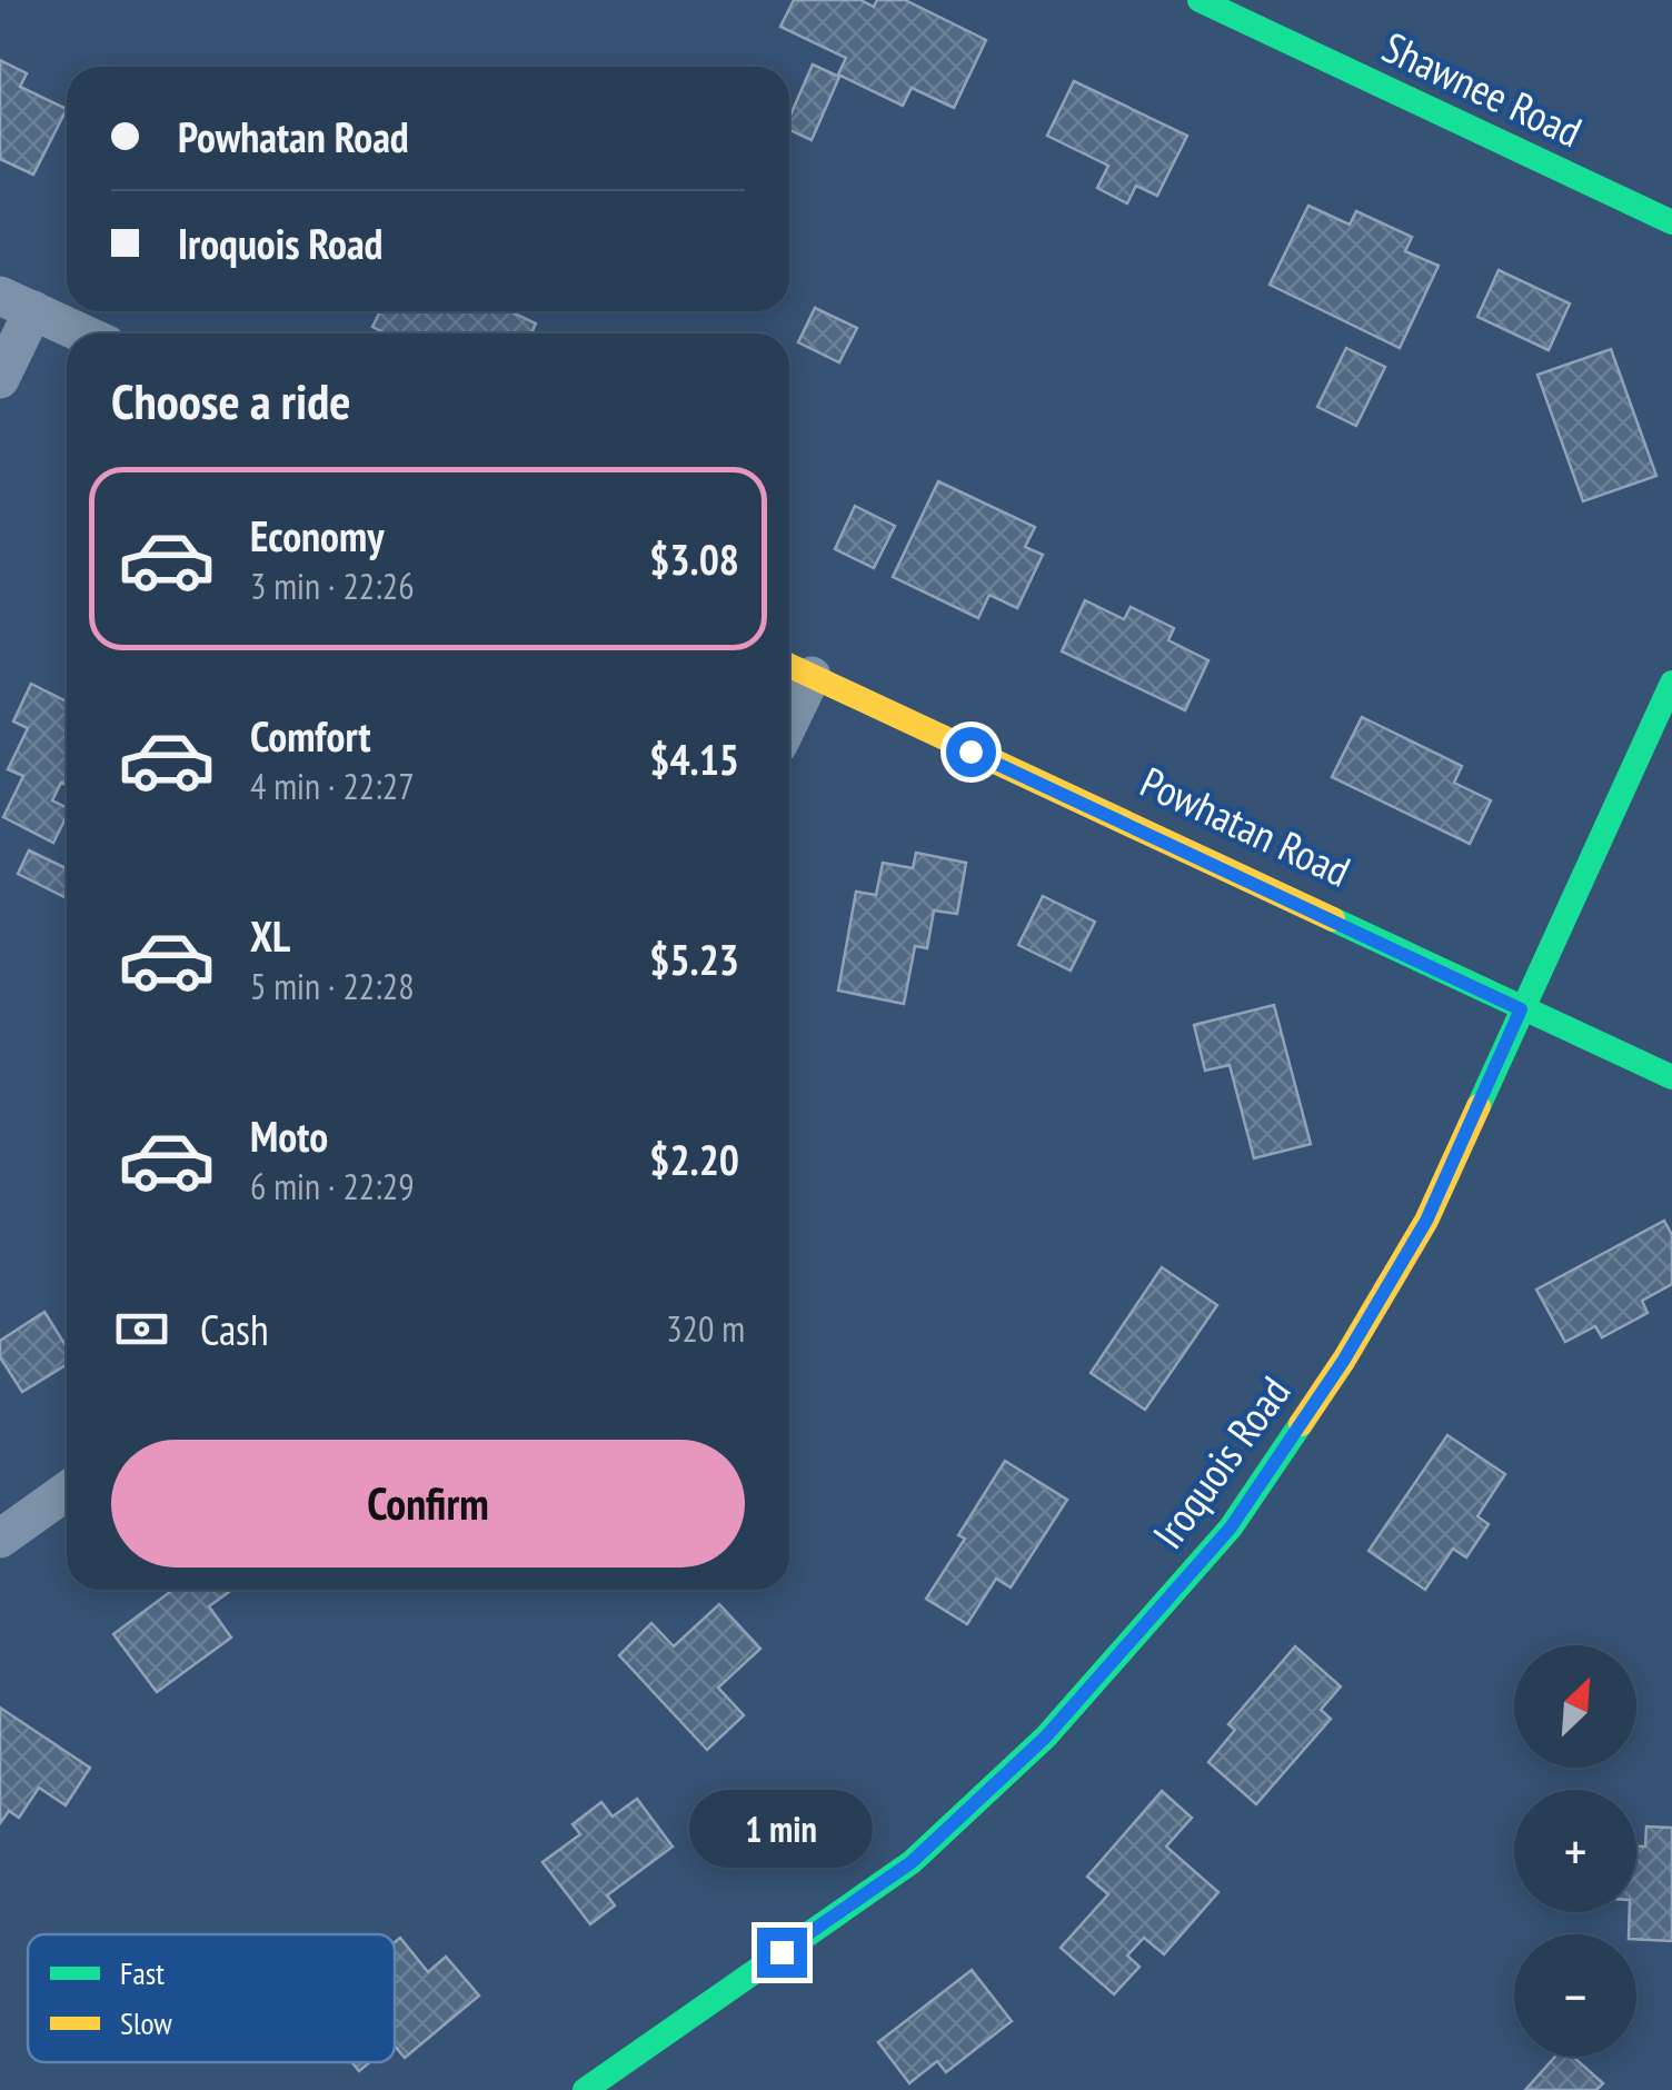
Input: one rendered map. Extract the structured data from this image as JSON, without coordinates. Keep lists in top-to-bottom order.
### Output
{
  "streets": {
    "street": ["Shawnee Road", "Powhatan Road", "Iroquois Road"]
  },
  "crossings": [
    ["Powhatan Road", "Iroquois Road"]
  ],
  "legend": ["Fast", "Slow"],
  "north": "top right",
  "page": {
    "banner": ["Powhatan Road", "Iroquois Road"],
    "heading": "Choose a ride",
    "list": [
      {
        "name": "Economy",
        "note": "3 min · 22:26",
        "value": "$3.08"
      },
      {
        "name": "Comfort",
        "note": "4 min · 22:27",
        "value": "$4.15"
      },
      {
        "name": "XL",
        "note": "5 min · 22:28",
        "value": "$5.23"
      },
      {
        "name": "Moto",
        "note": "6 min · 22:29",
        "value": "$2.20"
      }
    ],
    "pay": ["Cash", "320 m"],
    "buttons": "Confirm",
    "map_buttons": ["+", "−"],
    "bubble": "1 min"
  }
}
